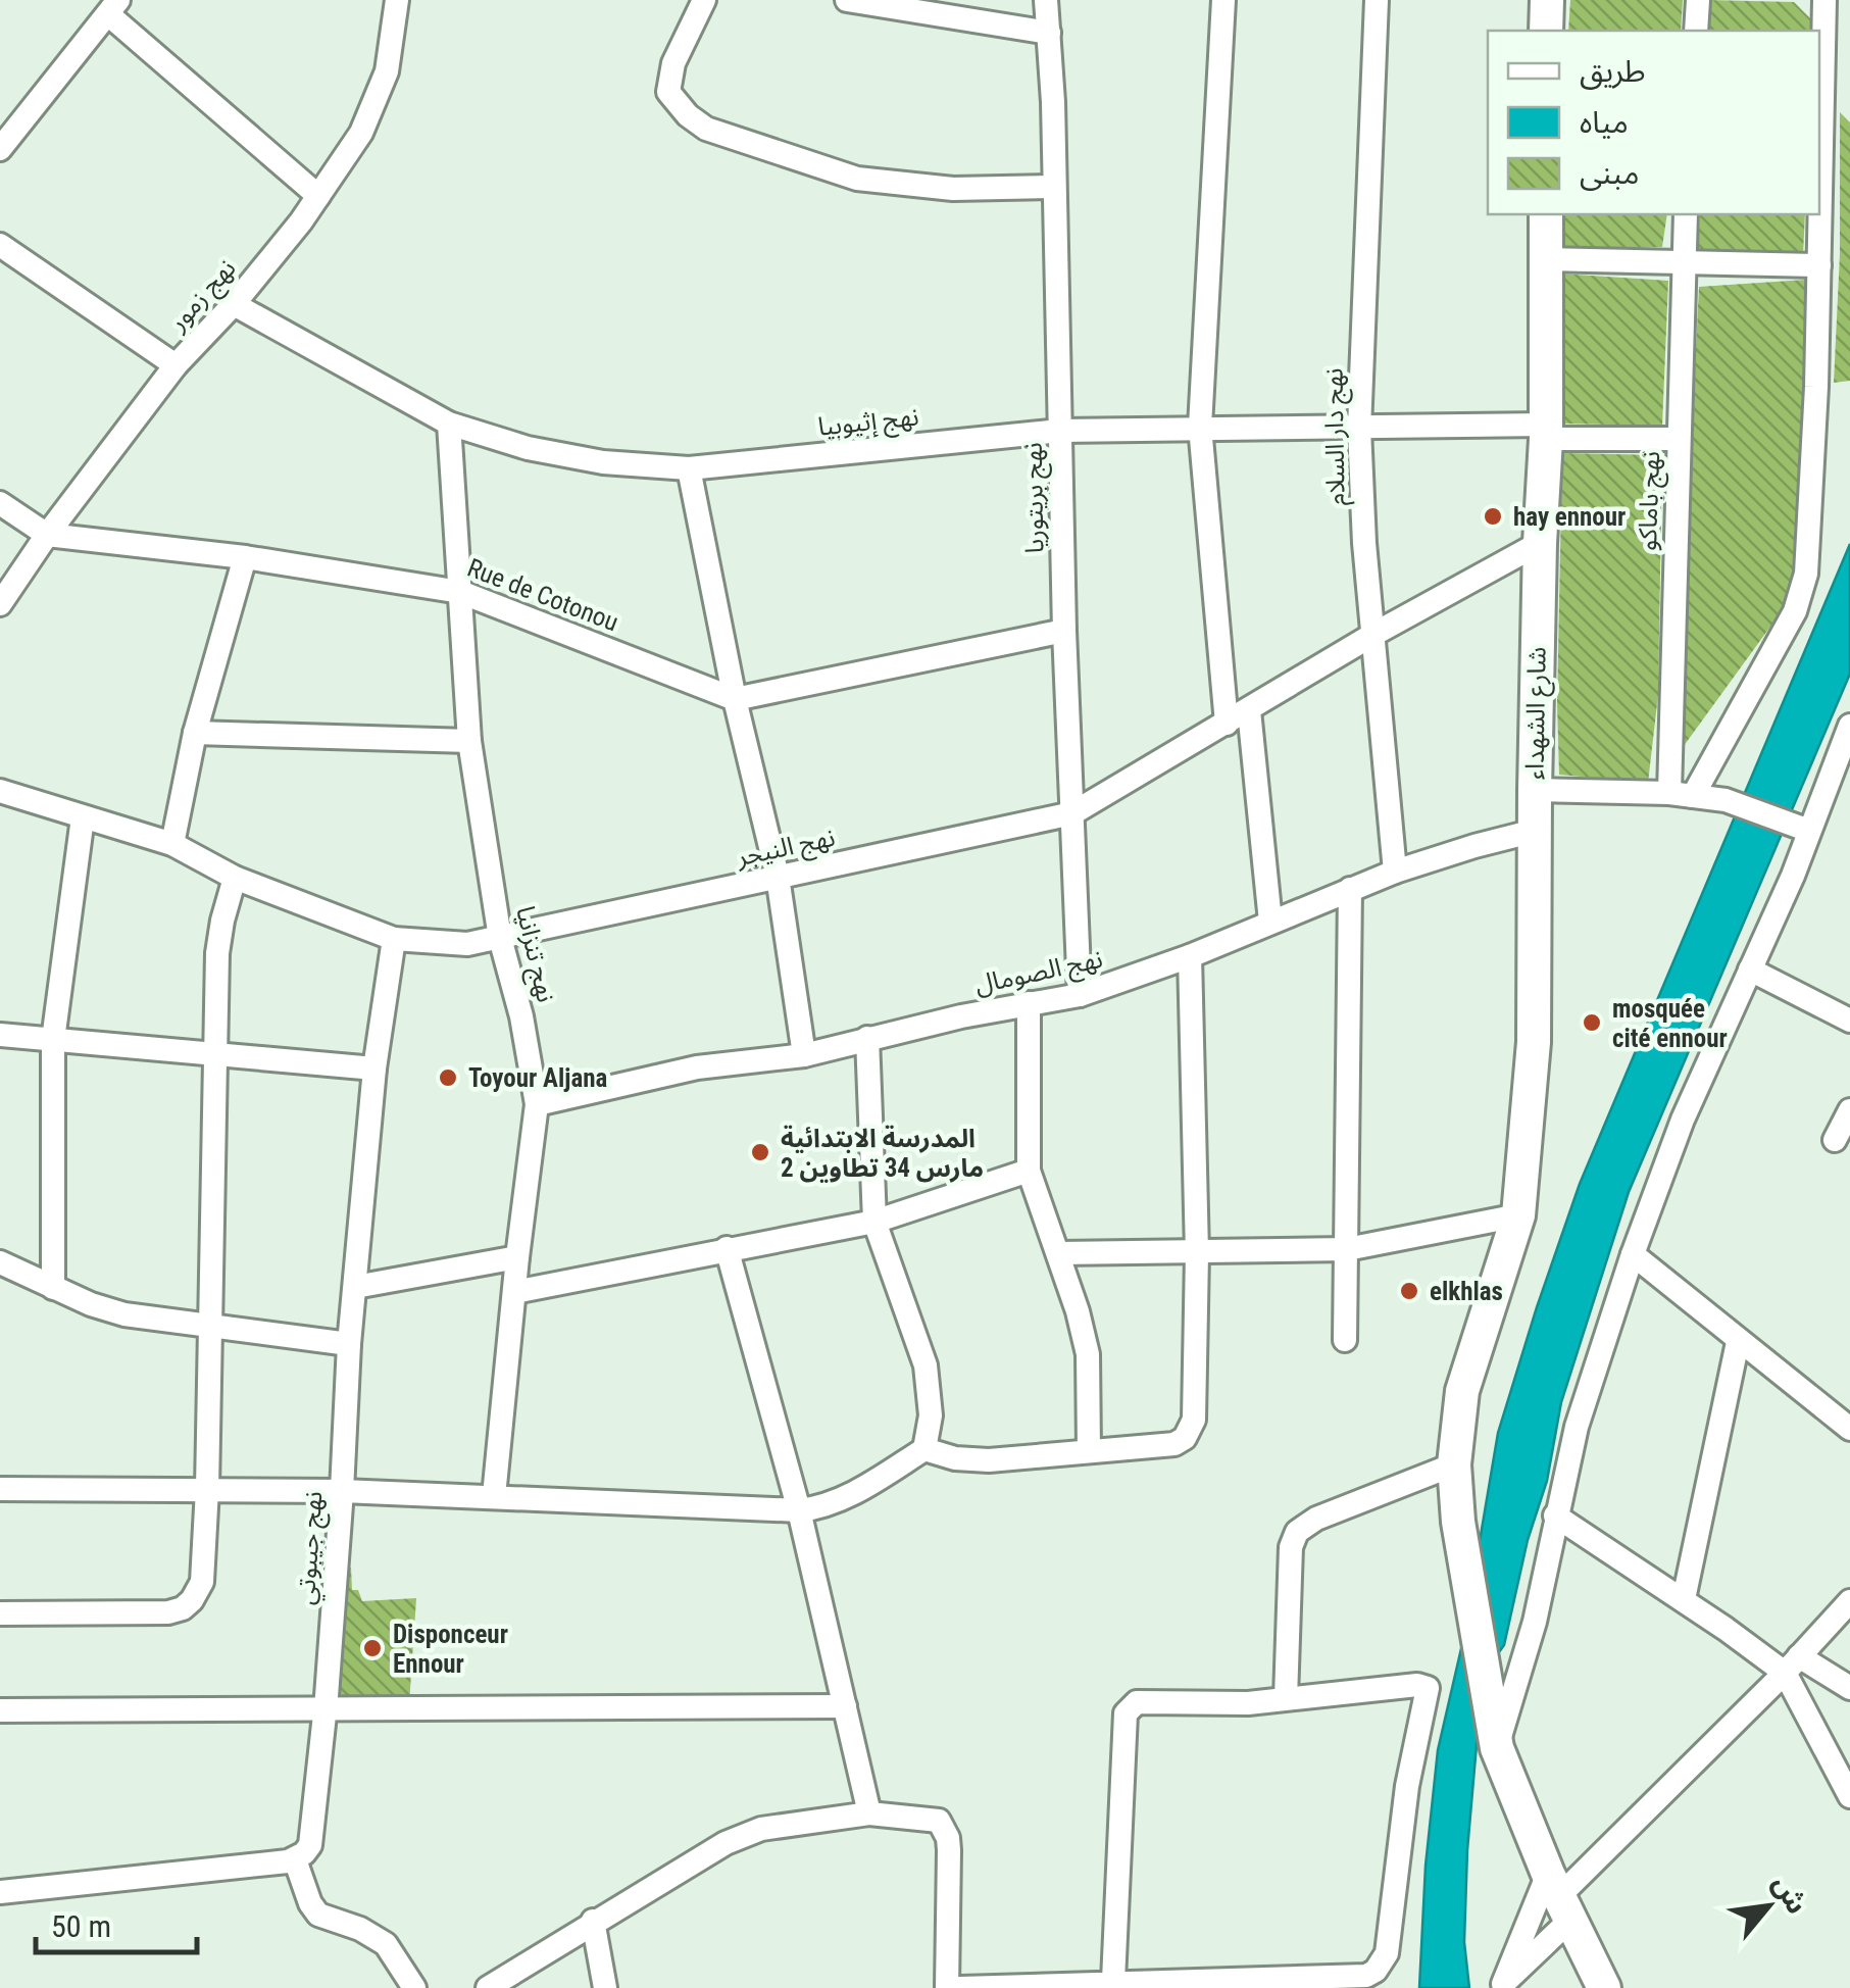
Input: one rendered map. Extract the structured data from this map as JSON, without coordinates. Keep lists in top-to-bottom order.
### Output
{
  "streets": {
    "main road": ["شارع الشهداء"],
    "street": [
      "نهج زمور",
      "نهج إثيوبيا",
      "نهج دار السلام",
      "نهج بريتوريا",
      "نهج باماكو",
      "Rue de Cotonou",
      "نهج النيجر",
      "نهج تنزانيا",
      "نهج الصومال",
      "نهج جيبوتي"
    ]
  },
  "crossings": [
    ["نهج زمور", "نهج إثيوبيا"],
    ["نهج زمور", "Rue de Cotonou"],
    ["نهج إثيوبيا", "نهج دار السلام"],
    ["نهج إثيوبيا", "نهج بريتوريا"],
    ["نهج إثيوبيا", "نهج باماكو"],
    ["نهج إثيوبيا", "شارع الشهداء"],
    ["نهج إثيوبيا", "نهج تنزانيا"],
    ["نهج دار السلام", "نهج النيجر"],
    ["نهج دار السلام", "نهج الصومال"],
    ["نهج بريتوريا", "نهج النيجر"],
    ["نهج بريتوريا", "نهج الصومال"],
    ["Rue de Cotonou", "نهج تنزانيا"],
    ["شارع الشهداء", "نهج النيجر"],
    ["شارع الشهداء", "نهج الصومال"],
    ["نهج النيجر", "نهج تنزانيا"],
    ["نهج النيجر", "نهج جيبوتي"],
    ["نهج تنزانيا", "نهج الصومال"]
  ],
  "places": [
    "hay ennour",
    "mosquée cité ennour",
    "Toyour Aljana",
    "المدرسة الابتدائية 2 مارس 34 تطاوين",
    "elkhlas",
    "Disponceur Ennour"
  ],
  "legend": ["طريق", "مياه", "مبنى"],
  "scale_bar": "50 m",
  "north": "top right"
}
